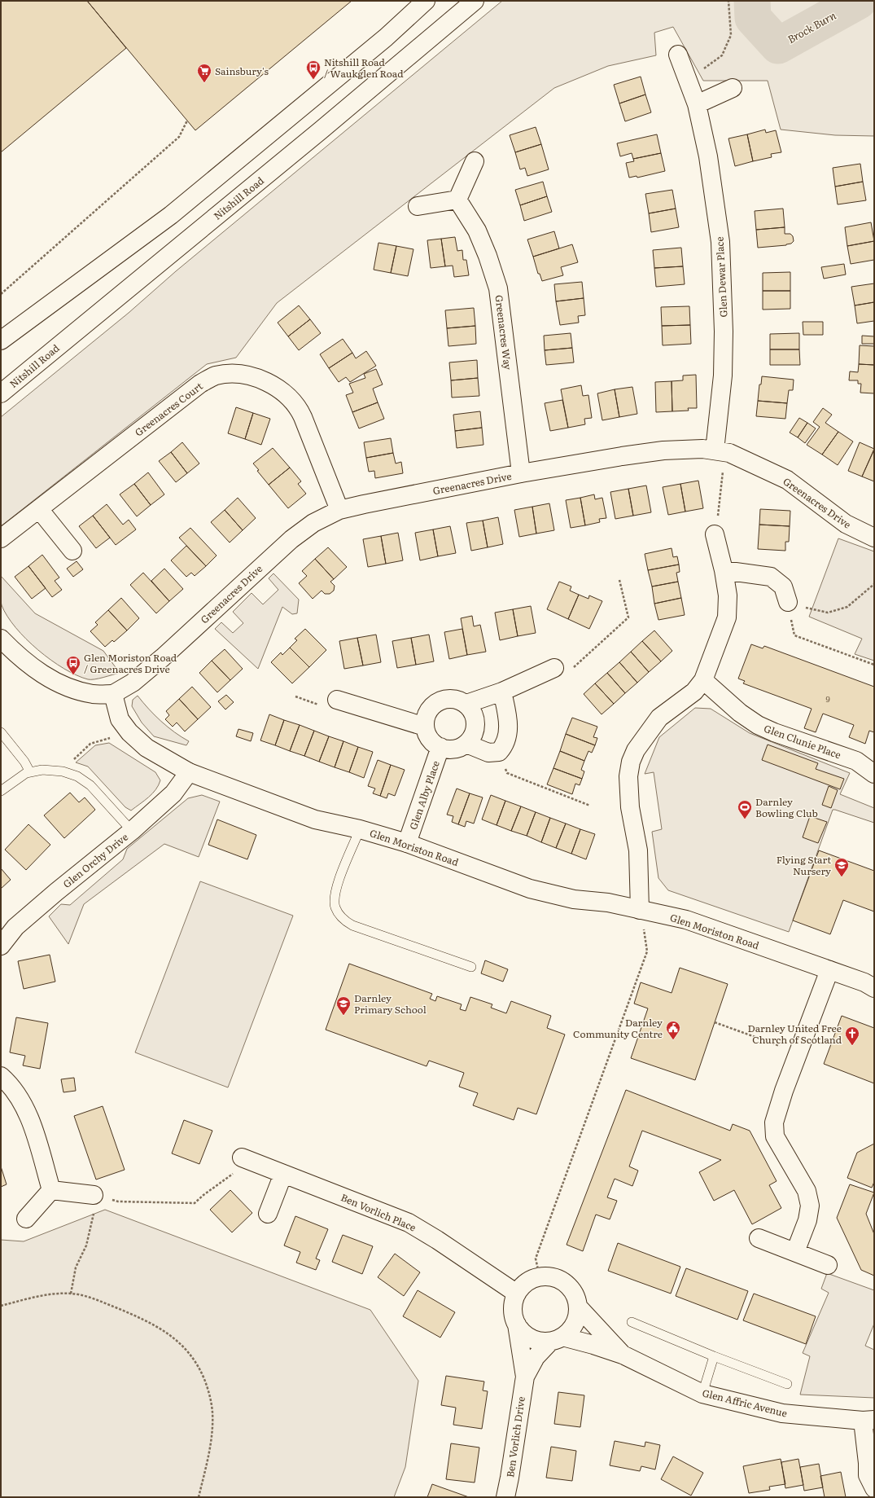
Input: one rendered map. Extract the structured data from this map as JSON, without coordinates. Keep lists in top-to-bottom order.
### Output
{
  "streets": {
    "street": [
      "Nitshill Road",
      "Glen Dewar Place",
      "Greenacres Way",
      "Greenacres Court",
      "Greenacres Drive",
      "Glen Clunie Place",
      "Glen Alby Place",
      "Glen Moriston Road",
      "Glen Orchy Drive",
      "Ben Vorlich Place",
      "Glen Affric Avenue",
      "Ben Vorlich Drive"
    ]
  },
  "crossings": [
    ["Glen Dewar Place", "Greenacres Drive"],
    ["Greenacres Way", "Greenacres Drive"],
    ["Greenacres Court", "Greenacres Drive"],
    ["Greenacres Drive", "Glen Moriston Road"],
    ["Glen Alby Place", "Glen Moriston Road"],
    ["Glen Moriston Road", "Glen Orchy Drive"],
    ["Ben Vorlich Place", "Glen Affric Avenue"],
    ["Ben Vorlich Place", "Ben Vorlich Drive"],
    ["Glen Affric Avenue", "Ben Vorlich Drive"]
  ],
  "water": ["Brock Burn"],
  "places": {
    "bus stop": ["Nitshill Road / Waukglen Road", "Glen Moriston Road / Greenacres Drive"],
    "supermarket": ["Sainsbury's"],
    "sports": ["Darnley Bowling Club"],
    "school or university": ["Flying Start Nursery", "Darnley Primary School"],
    "public building": ["Darnley Community Centre"],
    "church": ["Darnley United Free Church of Scotland"]
  },
  "house_numbers": ["9"]
}
